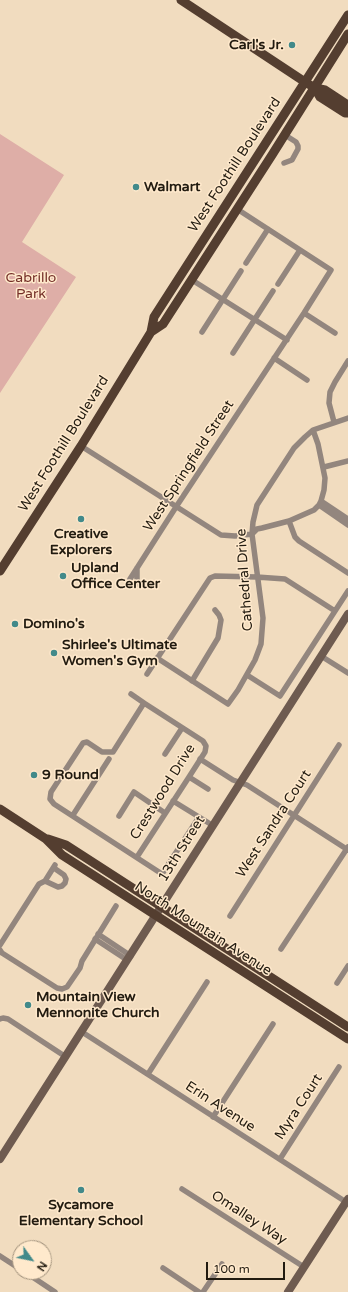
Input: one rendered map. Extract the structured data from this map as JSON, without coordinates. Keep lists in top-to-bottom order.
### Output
{
  "streets": {
    "main road": ["West Foothill Boulevard", "North Mountain Avenue"],
    "street": [
      "West Springfield Street",
      "Cathedral Drive",
      "Crestwood Drive",
      "West Sandra Court",
      "13th Street",
      "Erin Avenue",
      "Myra Court",
      "Omalley Way"
    ]
  },
  "crossings": [
    ["13th Street", "North Mountain Avenue"],
    ["13th Street", "Erin Avenue"],
    ["Erin Avenue", "Myra Court"]
  ],
  "parks": ["Cabrillo Park"],
  "places": [
    "Carl's Jr.",
    "Walmart",
    "Creative Explorers",
    "Upland Office Center",
    "Domino's",
    "Shirlee's Ultimate Women's Gym",
    "9 Round",
    "Mountain View Mennonite Church",
    "Sycamore Elementary School"
  ],
  "scale_bar": "100 m",
  "north": "bottom right"
}
